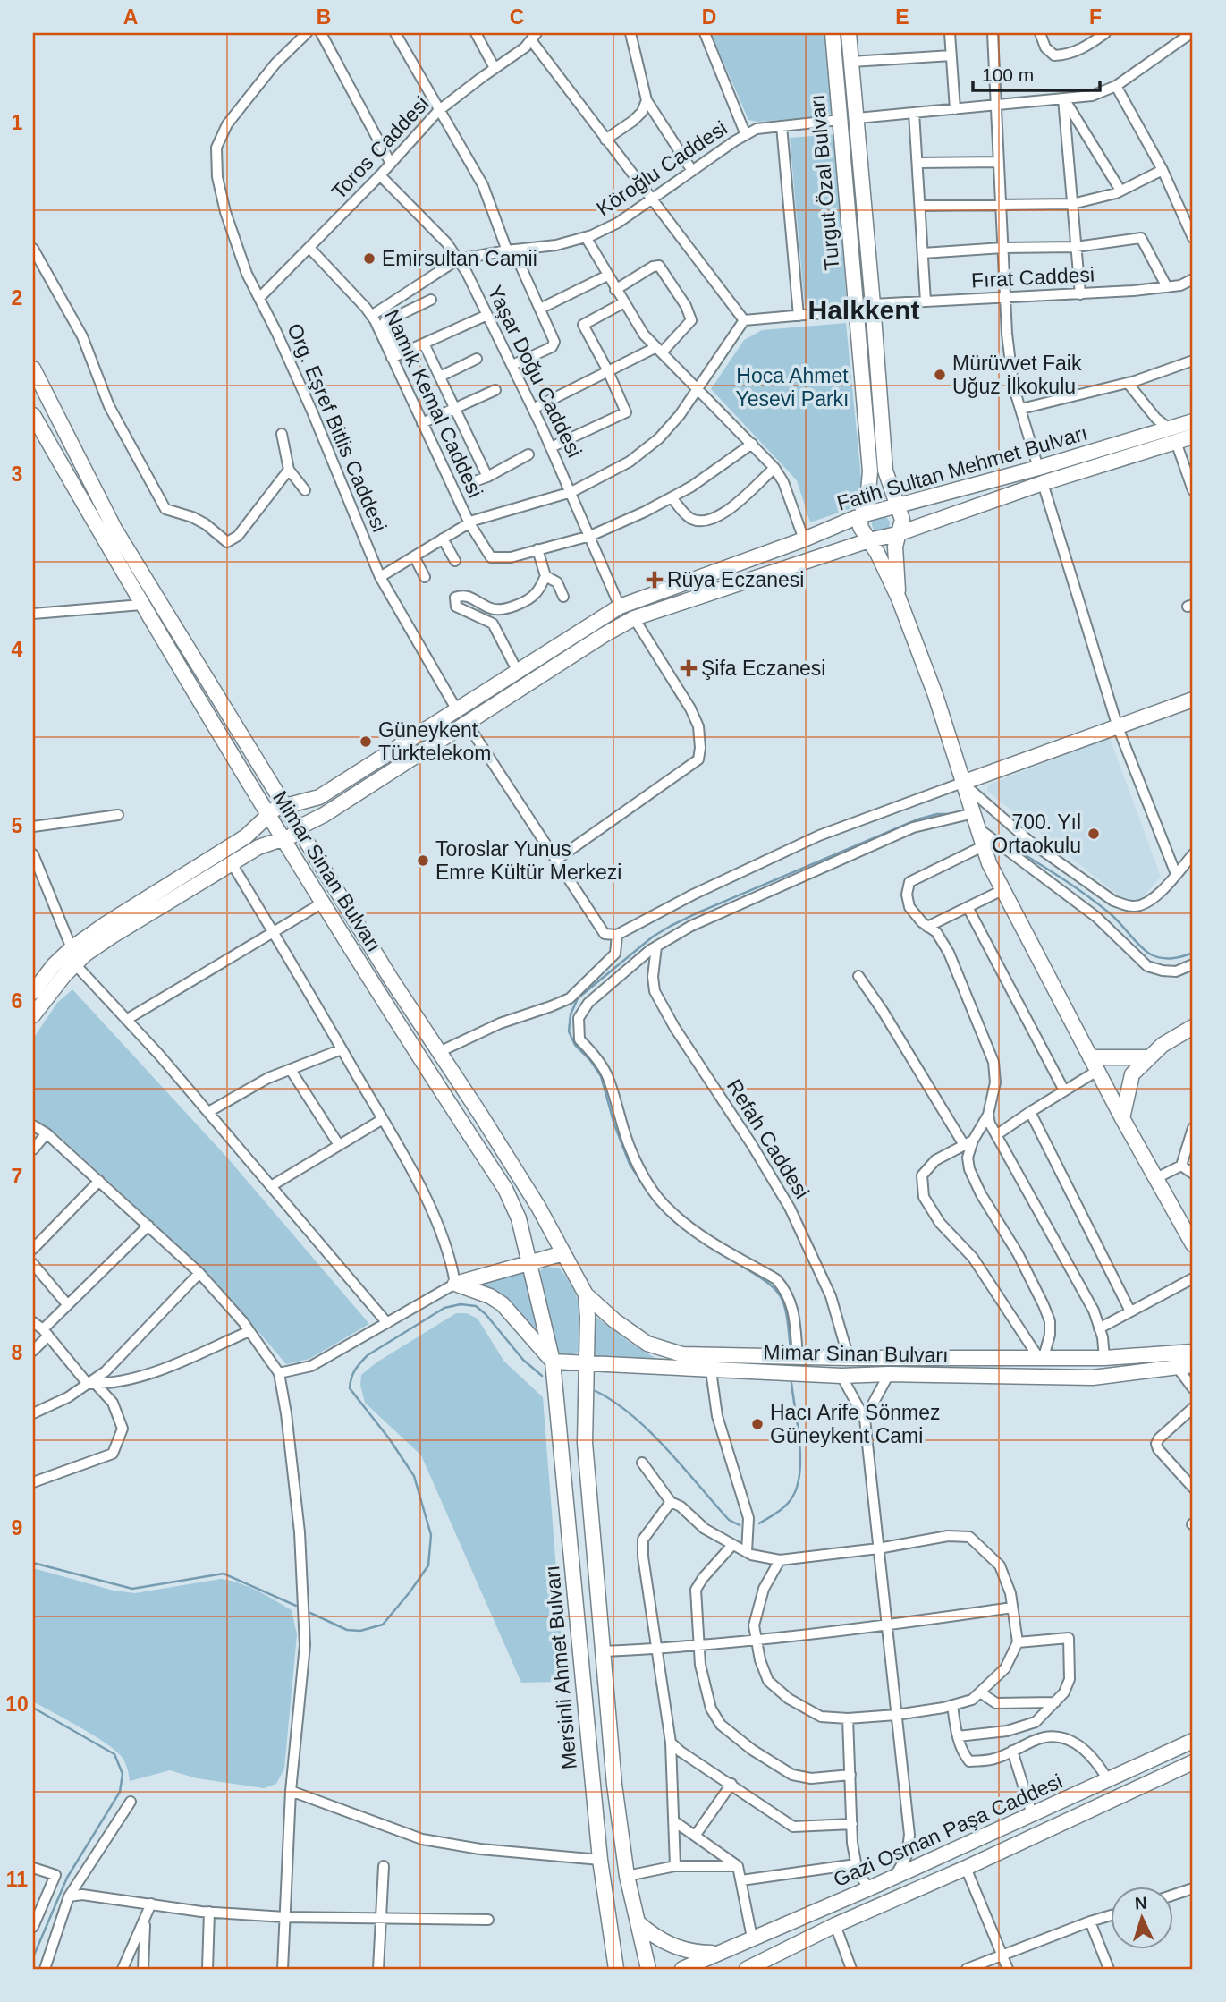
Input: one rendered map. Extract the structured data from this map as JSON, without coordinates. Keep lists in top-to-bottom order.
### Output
{
  "streets": {
    "main road": [
      "Turgut Özal Bulvarı",
      "Fatih Sultan Mehmet Bulvarı",
      "Mimar Sinan Bulvarı",
      "Mersinli Ahmet Bulvarı",
      "Gazi Osman Paşa Caddesi"
    ],
    "street": [
      "Toros Caddesi",
      "Köroğlu Caddesi",
      "Fırat Caddesi",
      "Yaşar Doğu Caddesi",
      "Namık Kemal Caddesi",
      "Org. Eşref Bitlis Caddesi",
      "Refah Caddesi"
    ]
  },
  "crossings": [
    ["Toros Caddesi", "Yaşar Doğu Caddesi"],
    ["Toros Caddesi", "Namık Kemal Caddesi"],
    ["Toros Caddesi", "Org. Eşref Bitlis Caddesi"],
    ["Köroğlu Caddesi", "Turgut Özal Bulvarı"],
    ["Köroğlu Caddesi", "Yaşar Doğu Caddesi"],
    ["Köroğlu Caddesi", "Namık Kemal Caddesi"],
    ["Turgut Özal Bulvarı", "Fırat Caddesi"],
    ["Turgut Özal Bulvarı", "Fatih Sultan Mehmet Bulvarı"],
    ["Yaşar Doğu Caddesi", "Fatih Sultan Mehmet Bulvarı"],
    ["Org. Eşref Bitlis Caddesi", "Fatih Sultan Mehmet Bulvarı"],
    ["Fatih Sultan Mehmet Bulvarı", "Mimar Sinan Bulvarı"],
    ["Mimar Sinan Bulvarı", "Refah Caddesi"],
    ["Mimar Sinan Bulvarı", "Mersinli Ahmet Bulvarı"]
  ],
  "districts": ["Halkkent"],
  "parks": ["Hoca Ahmet Yesevi Parkı"],
  "places": {
    "other": [
      "Emirsultan Camii",
      "Mürüvvet Faik Uğuz İlkokulu",
      "Güneykent Türktelekom",
      "700. Yıl Ortaokulu",
      "Toroslar Yunus Emre Kültür Merkezi",
      "Hacı Arife Sönmez Güneykent Cami"
    ],
    "health": ["Rüya Eczanesi", "Şifa Eczanesi"]
  },
  "scale_bar": "100 m",
  "north": "top",
  "grid": {
    "columns": [
      "A",
      "B",
      "C",
      "D",
      "E",
      "F"
    ],
    "rows": [
      "1",
      "2",
      "3",
      "4",
      "5",
      "6",
      "7",
      "8",
      "9",
      "10",
      "11"
    ]
  }
}
